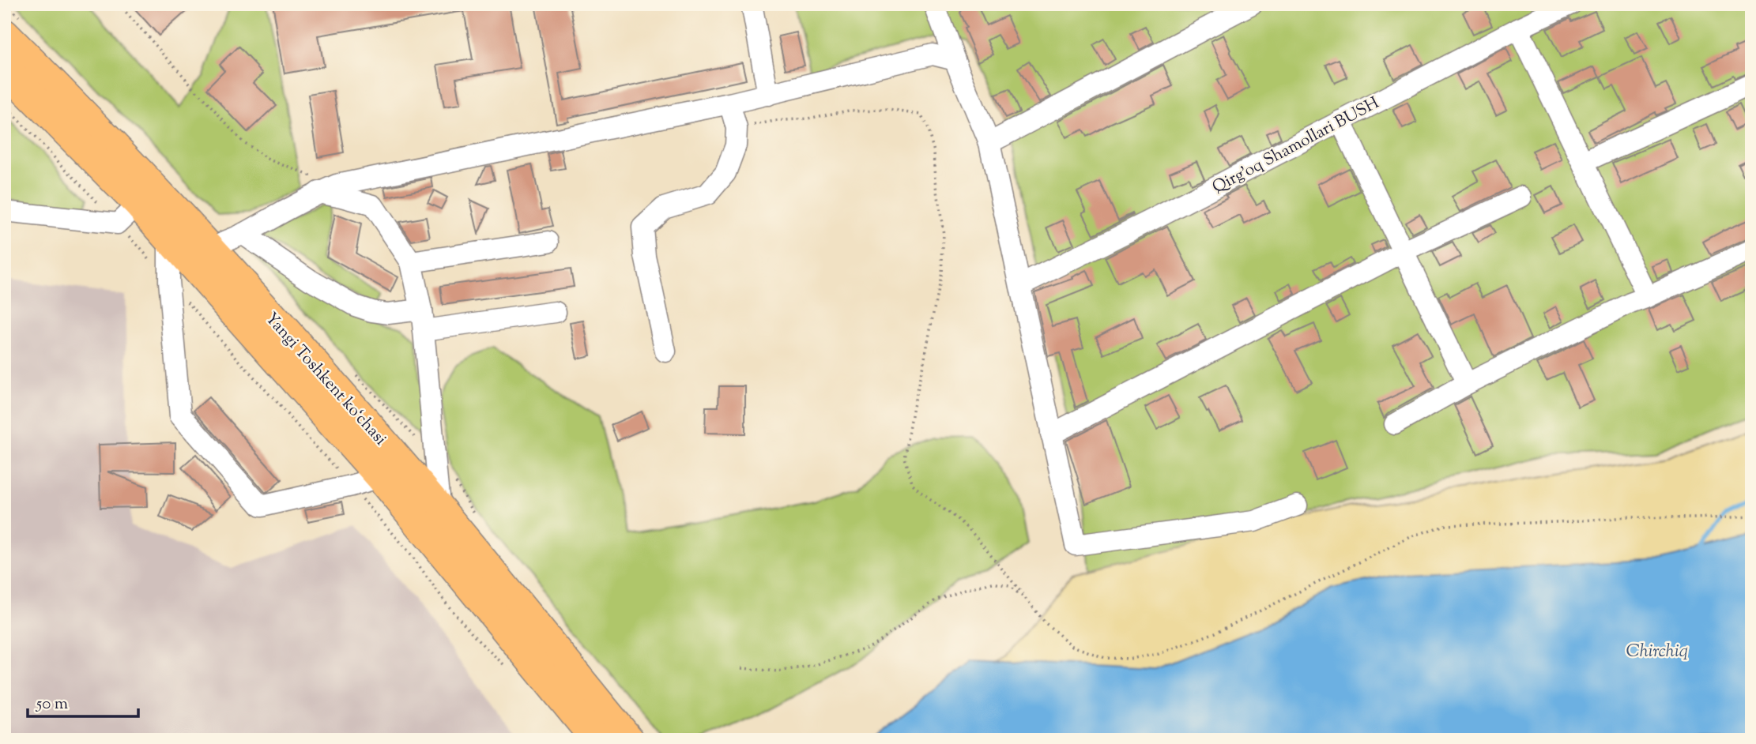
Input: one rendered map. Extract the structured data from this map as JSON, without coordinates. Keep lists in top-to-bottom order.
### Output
{
  "streets": {
    "highway": ["Yangi Toshkent ko‘chasi"],
    "street": ["Qirg'oq Shamollari BUSH"]
  },
  "water": ["Chirchiq"],
  "scale_bar": "50 m"
}
